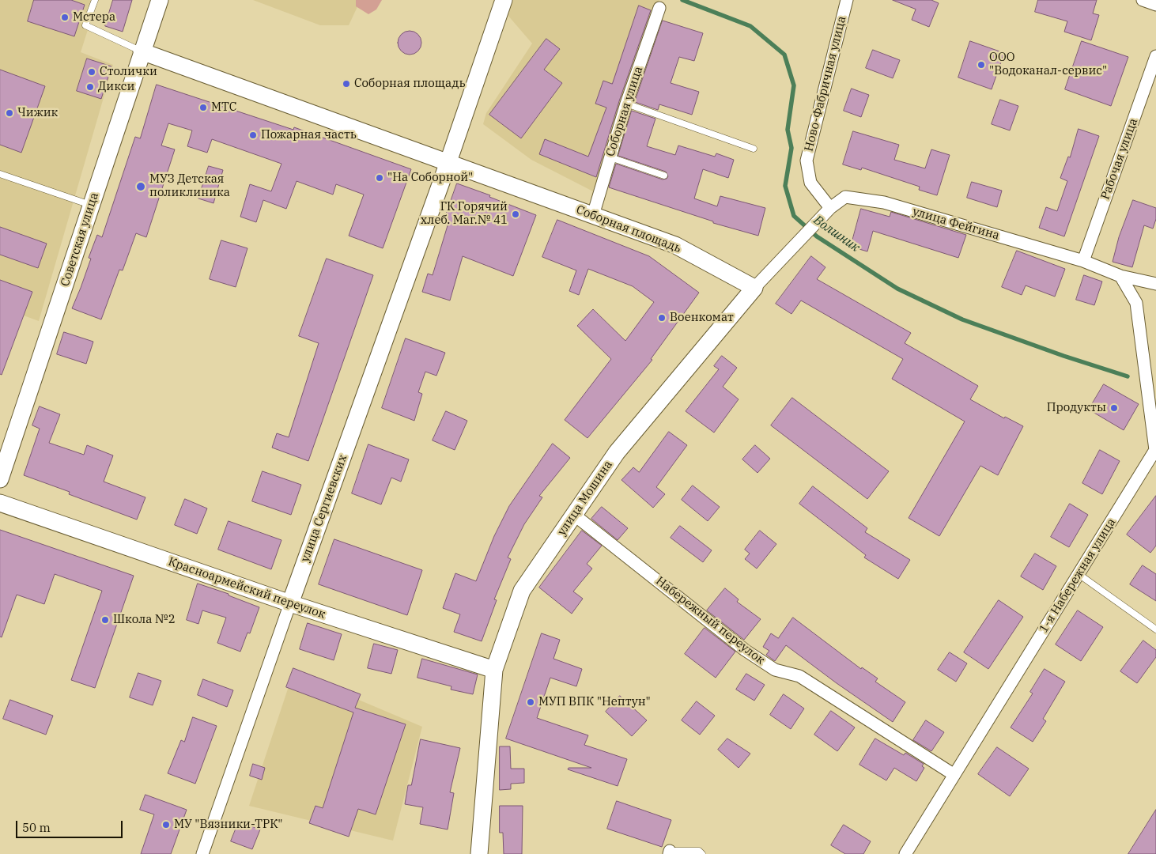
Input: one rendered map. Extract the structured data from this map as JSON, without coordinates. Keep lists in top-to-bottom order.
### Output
{
  "streets": {
    "street": [
      "Ново-Фабричная улица",
      "Соборная улица",
      "Рабочая улица",
      "улица Фейгина",
      "Соборная площадь",
      "Советская улица",
      "улица Мошина",
      "улица Сергиевских",
      "1-я Набережная улица",
      "Красноармейский переулок",
      "Набережный переулок"
    ]
  },
  "crossings": [
    ["Ново-Фабричная улица", "улица Фейгина"],
    ["Ново-Фабричная улица", "улица Мошина"],
    ["Соборная улица", "Соборная площадь"],
    ["Рабочая улица", "улица Фейгина"],
    ["улица Фейгина", "улица Мошина"],
    ["улица Фейгина", "1-я Набережная улица"],
    ["Соборная площадь", "Советская улица"],
    ["Соборная площадь", "улица Мошина"],
    ["Соборная площадь", "улица Сергиевских"],
    ["улица Мошина", "Красноармейский переулок"],
    ["улица Мошина", "Набережный переулок"],
    ["улица Сергиевских", "Красноармейский переулок"],
    ["1-я Набережная улица", "Набережный переулок"]
  ],
  "water": ["Волшник"],
  "places": [
    "Мстера",
    "ООО \"Водоканал-сервис\"",
    "Столички",
    "Соборная площадь",
    "Дикси",
    "МТС",
    "Чижик",
    "Пожарная часть",
    "\"На Соборной\"",
    "МУЗ Детская поликлиника",
    "ГК Горячий хлеб. Маг.№ 41",
    "Военкомат",
    "Продукты",
    "Школа №2",
    "МУП ВПК \"Нептун\"",
    "МУ \"Вязники-ТРК\""
  ],
  "scale_bar": "50 m"
}
